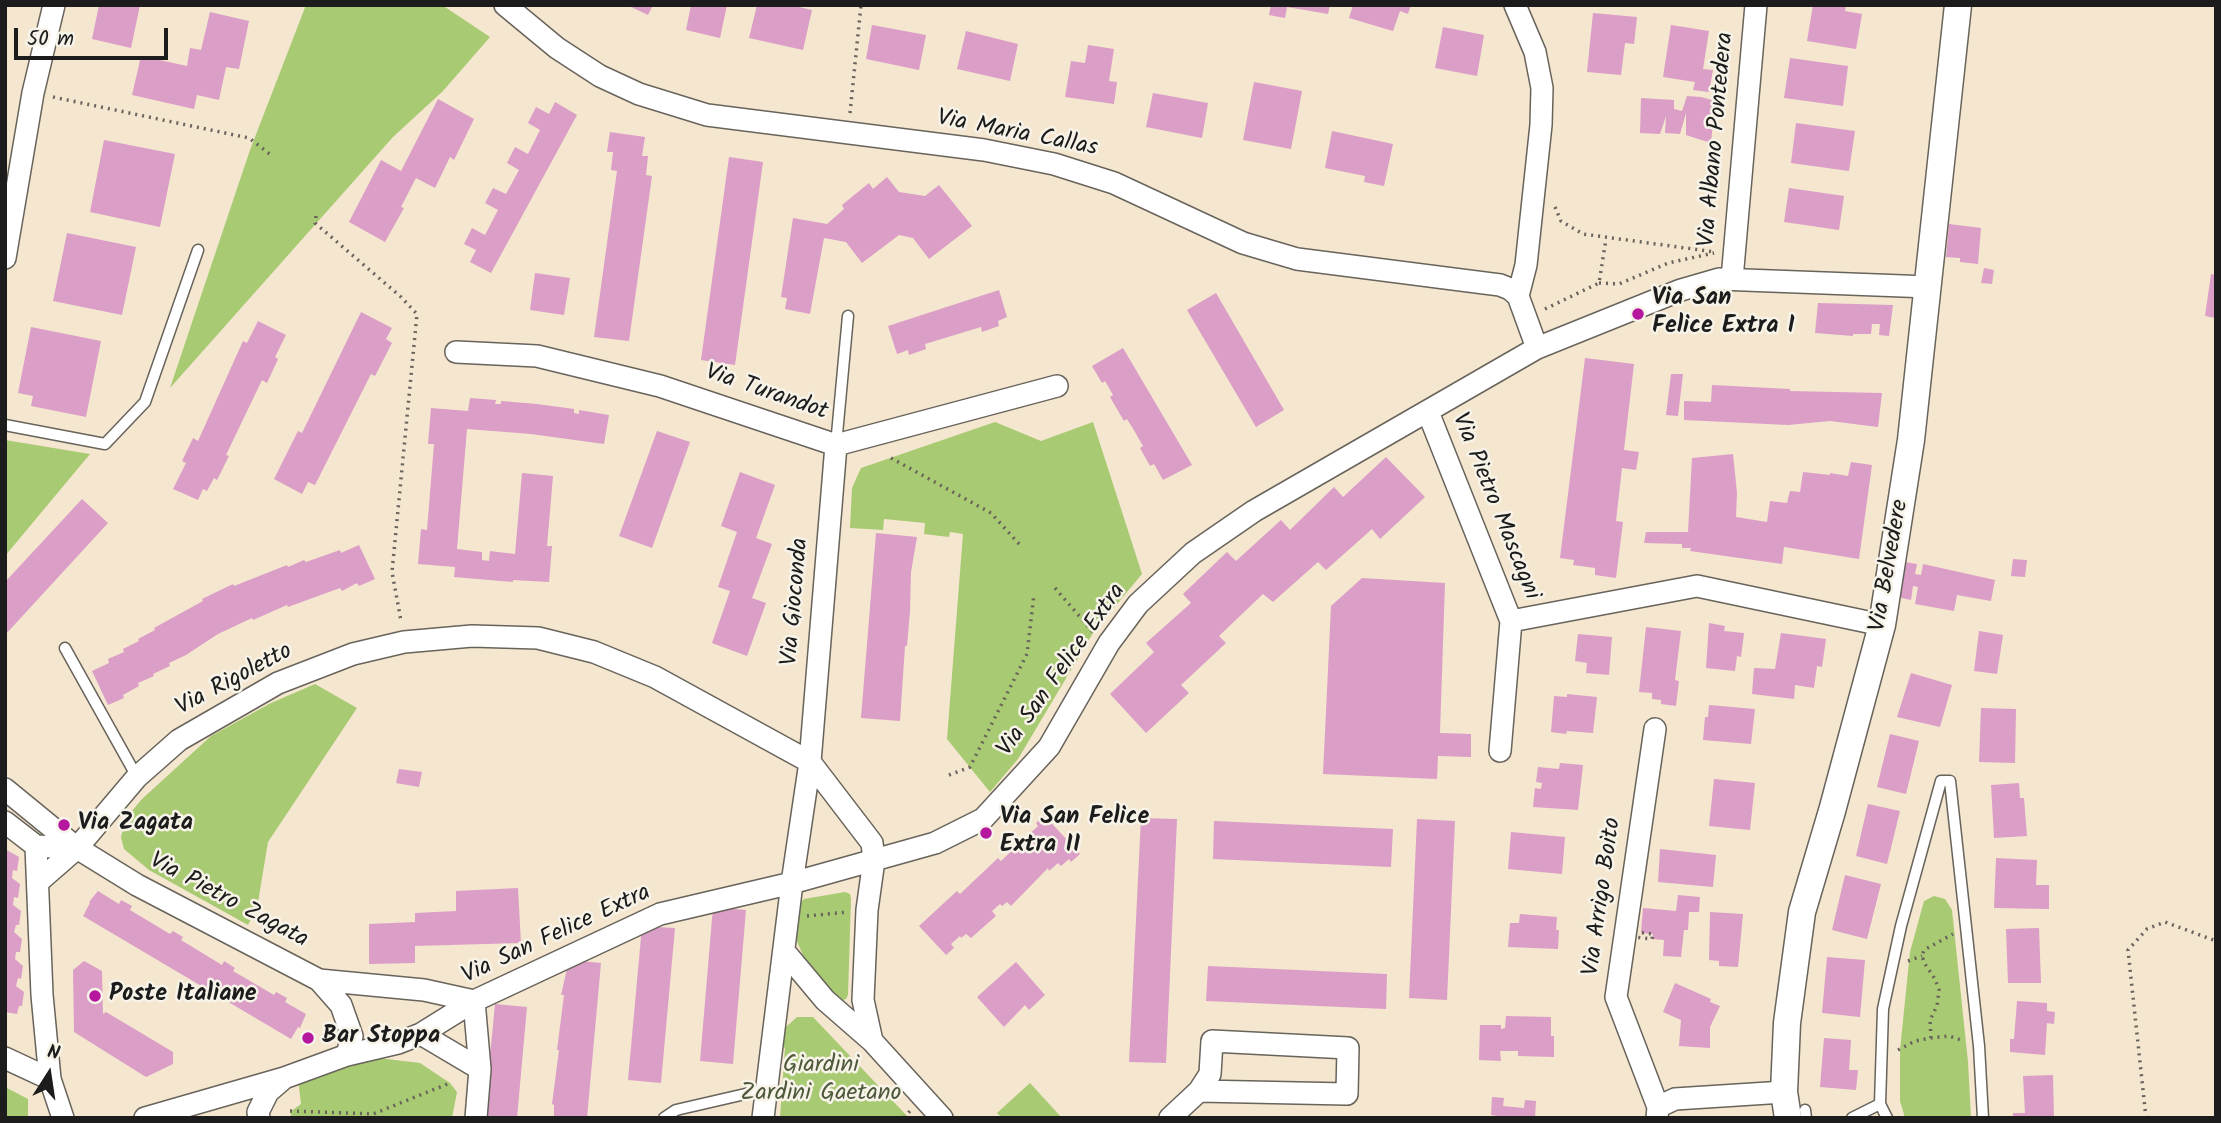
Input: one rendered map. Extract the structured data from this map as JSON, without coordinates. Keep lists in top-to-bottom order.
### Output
{
  "streets": {
    "street": [
      "Via Maria Callas",
      "Via Albano Pontedera",
      "Via Turandot",
      "Via Pietro Mascagni",
      "Via Belvedere",
      "Via Gioconda",
      "Via San Felice Extra",
      "Via Rigoletto",
      "Via Arrigo Boito",
      "Via Pietro Zagata"
    ]
  },
  "crossings": [
    ["Via Albano Pontedera", "Via San Felice Extra"],
    ["Via Turandot", "Via Gioconda"],
    ["Via Pietro Mascagni", "Via Belvedere"],
    ["Via Pietro Mascagni", "Via San Felice Extra"],
    ["Via Belvedere", "Via San Felice Extra"],
    ["Via Belvedere", "Via Arrigo Boito"],
    ["Via Gioconda", "Via San Felice Extra"],
    ["Via Gioconda", "Via Rigoletto"],
    ["Via San Felice Extra", "Via Pietro Zagata"],
    ["Via Rigoletto", "Via Pietro Zagata"]
  ],
  "parks": ["Giardini Zardini Gaetano"],
  "places": [
    "Via San Felice Extra I",
    "Via Zagata",
    "Via San Felice Extra II",
    "Poste Italiane",
    "Bar Stoppa"
  ],
  "scale_bar": "50 m",
  "north": "top"
}
